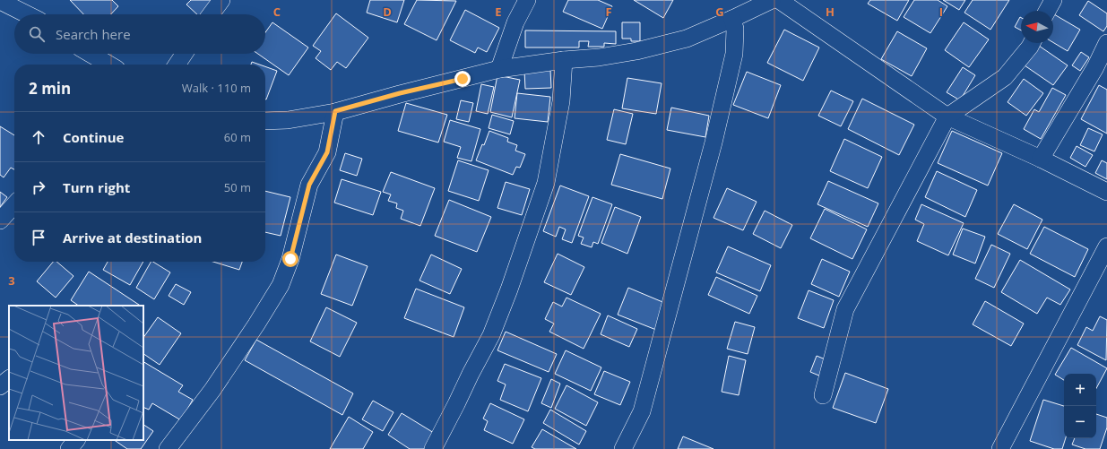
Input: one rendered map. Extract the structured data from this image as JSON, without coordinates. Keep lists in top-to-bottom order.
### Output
{
  "north": "left",
  "page": {
    "search": "Search here",
    "heading": ["2 min", "Walk · 110 m"],
    "list": [
      ["Continue", "60 m"],
      ["Turn right", "50 m"],
      "Arrive at destination"
    ],
    "map_buttons": ["+", "−"]
  },
  "grid": {
    "columns": [
      "C",
      "D",
      "E",
      "F",
      "G",
      "H",
      "I"
    ],
    "rows": ["3"]
  }
}
